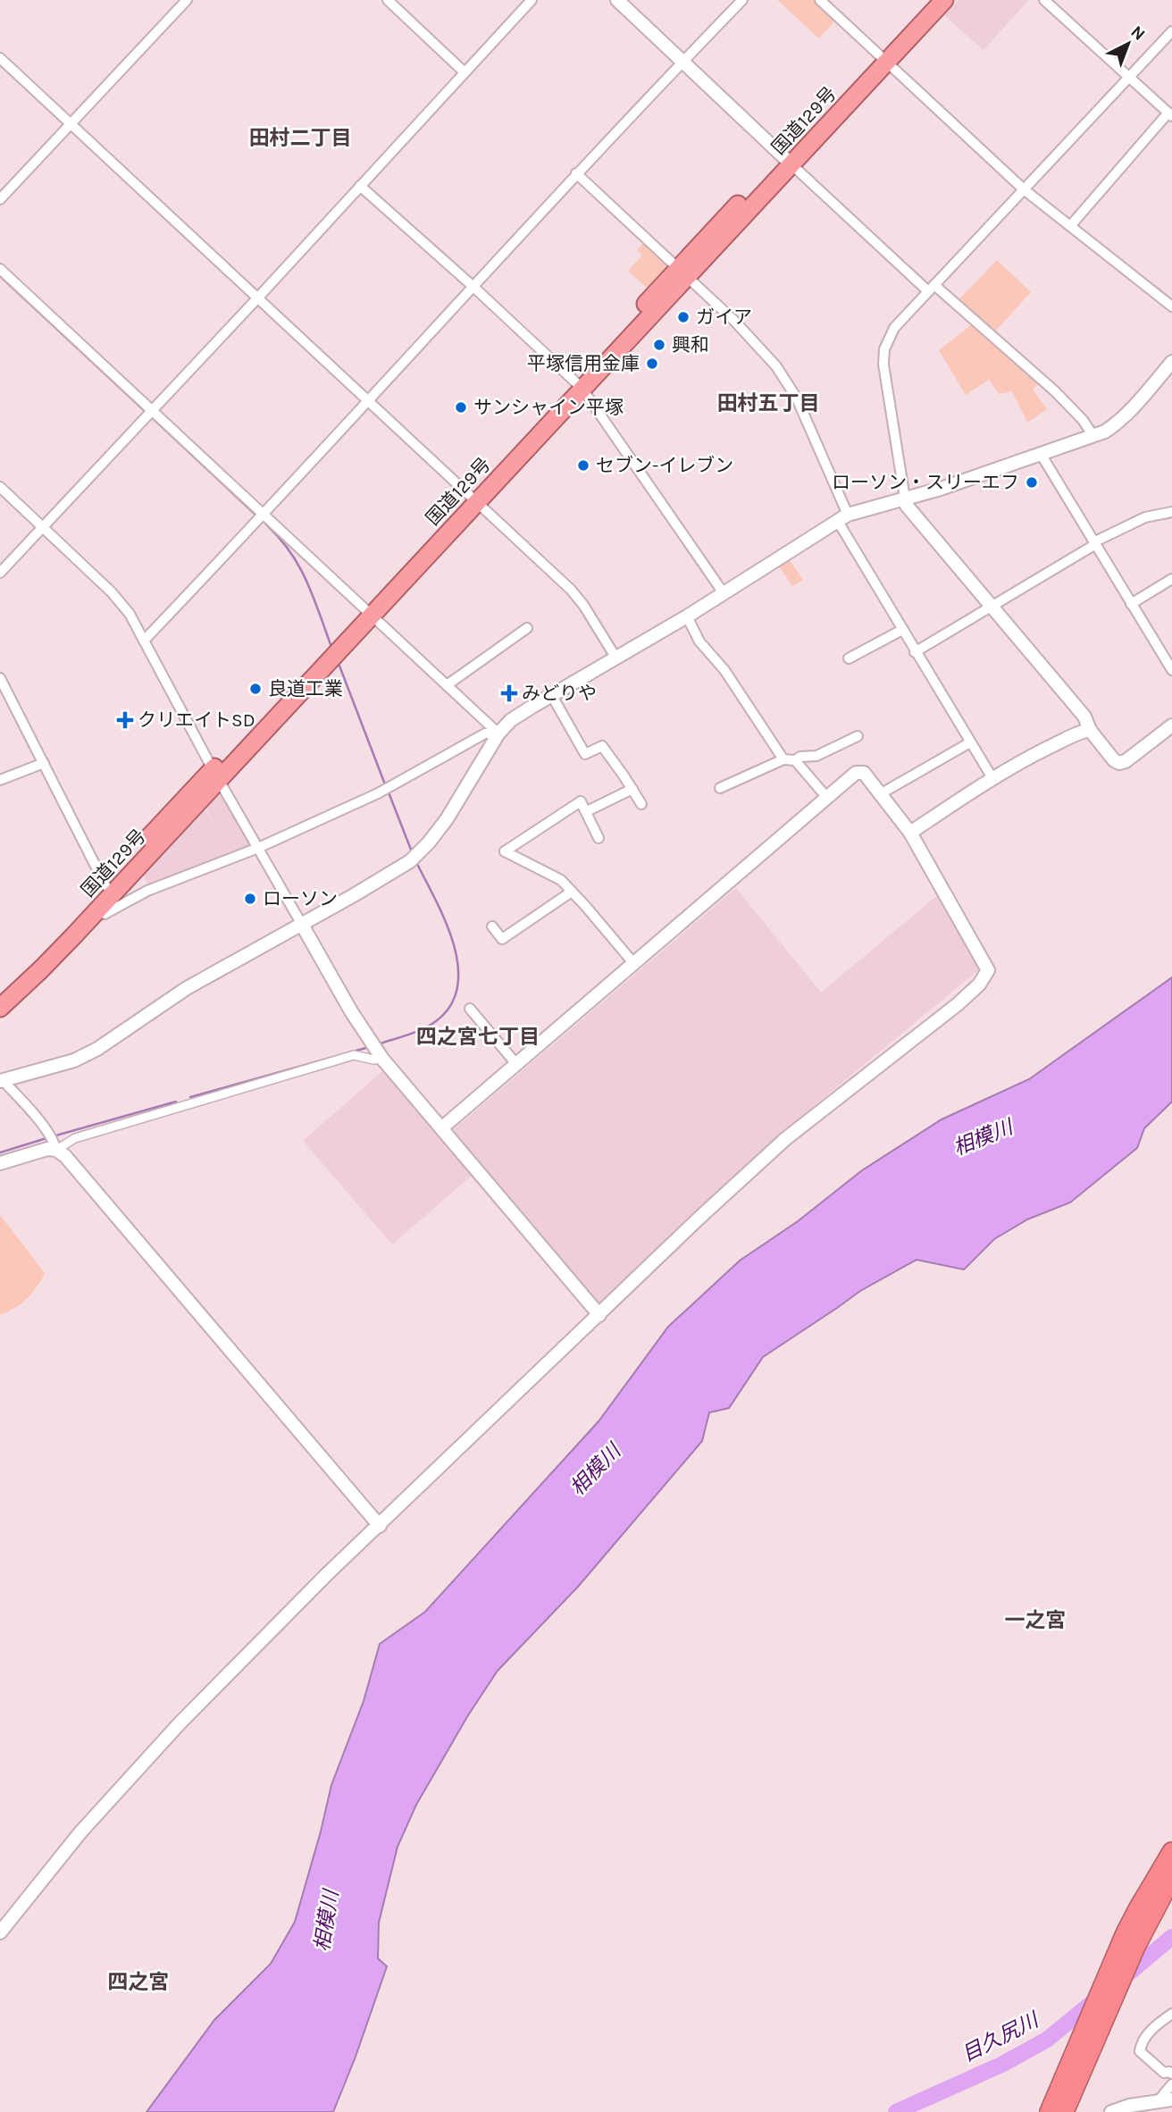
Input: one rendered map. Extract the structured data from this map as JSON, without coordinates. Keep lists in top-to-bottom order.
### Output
{
  "streets": {
    "highway": ["国道129号"]
  },
  "districts": [
    "田村二丁目",
    "田村五丁目",
    "四之宮七丁目",
    "一之宮",
    "四之宮"
  ],
  "water": ["相模川", "目久尻川"],
  "places": {
    "other": [
      "ガイア",
      "興和",
      "平塚信用金庫",
      "サンシャイン平塚",
      "セブン-イレブン",
      "ローソン・スリーエフ",
      "良道工業",
      "ローソン"
    ],
    "health": ["みどりや", "クリエイトSD"]
  },
  "north": "top right"
}
